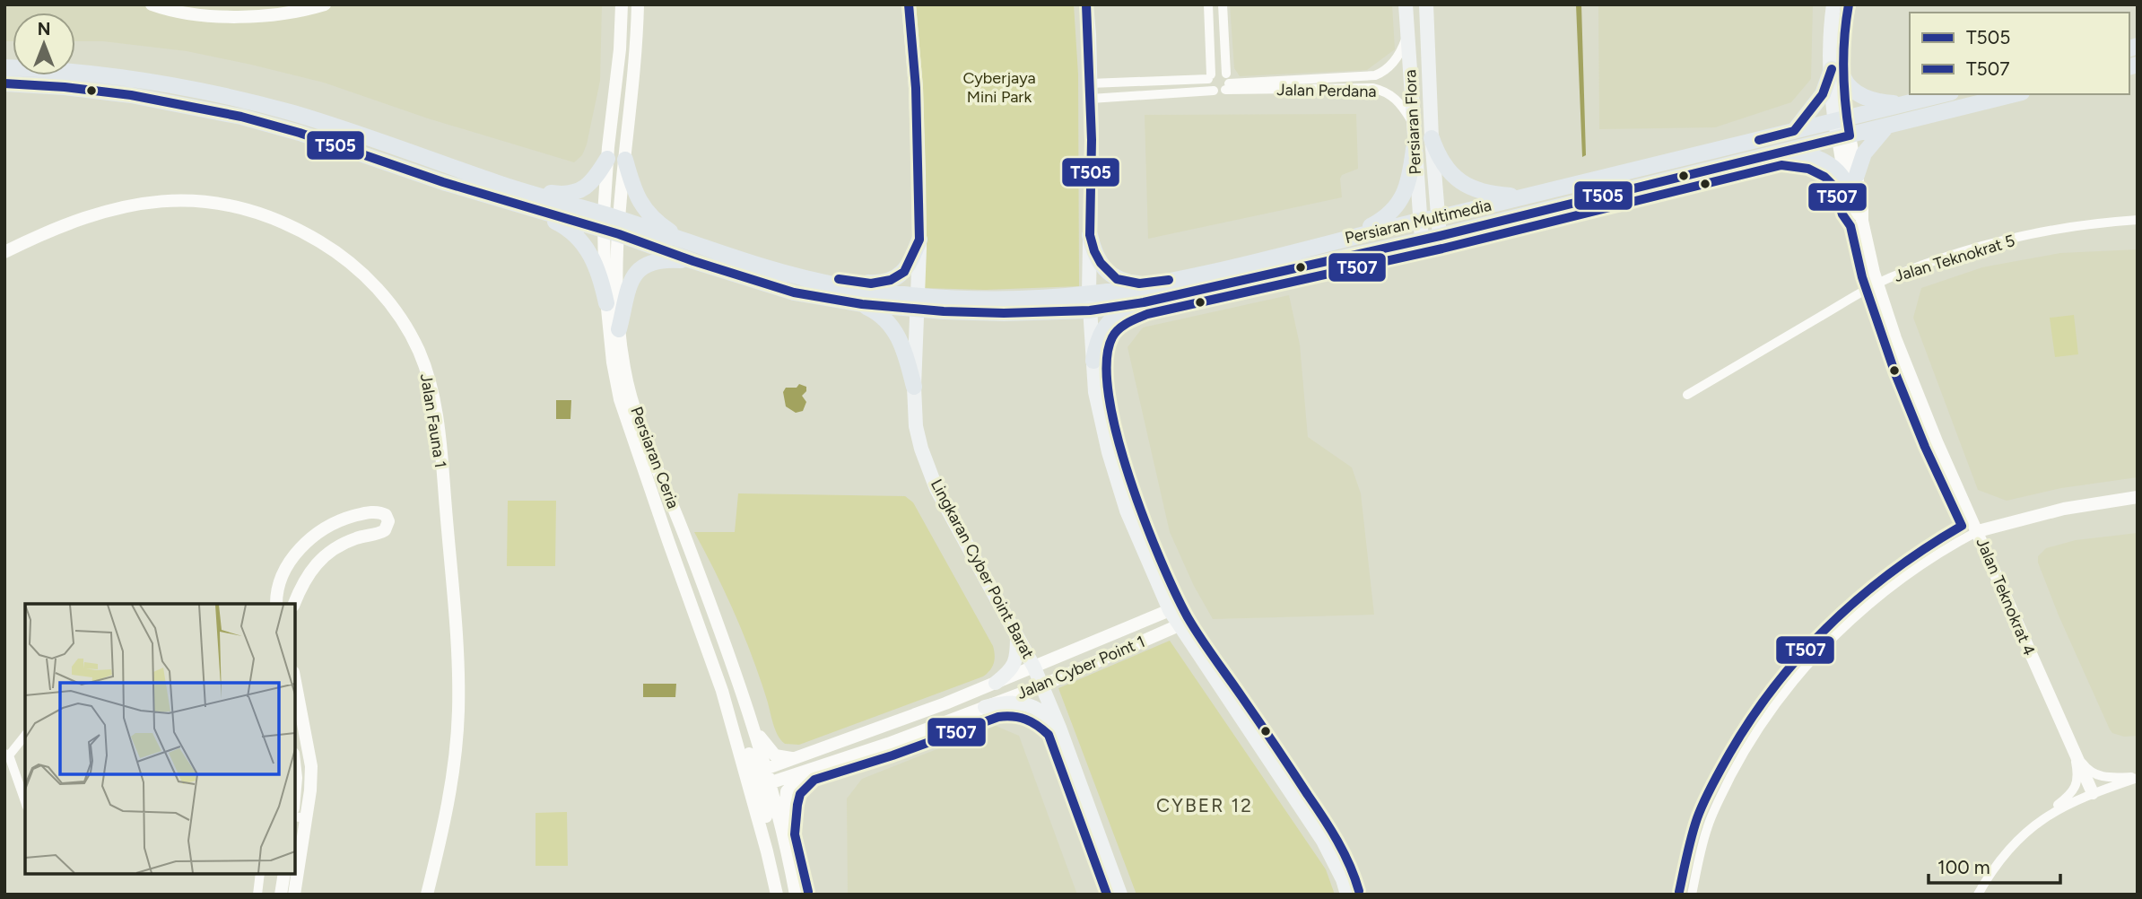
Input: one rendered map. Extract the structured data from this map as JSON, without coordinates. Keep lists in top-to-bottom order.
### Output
{
  "streets": {
    "main road": [
      "Persiaran Flora",
      "Persiaran Multimedia",
      "Lingkaran Cyber Point Barat",
      "Jalan Teknokrat 4"
    ],
    "street": [
      "Jalan Perdana",
      "Jalan Teknokrat 5",
      "Jalan Fauna 1",
      "Persiaran Ceria",
      "Jalan Cyber Point 1"
    ]
  },
  "crossings": [
    ["Jalan Perdana", "Persiaran Flora"],
    ["Persiaran Flora", "Persiaran Multimedia"],
    ["Persiaran Multimedia", "Persiaran Ceria"],
    ["Persiaran Multimedia", "Lingkaran Cyber Point Barat"],
    ["Persiaran Multimedia", "Jalan Teknokrat 4"],
    ["Jalan Teknokrat 5", "Jalan Teknokrat 4"],
    ["Persiaran Ceria", "Jalan Cyber Point 1"],
    ["Lingkaran Cyber Point Barat", "Jalan Cyber Point 1"]
  ],
  "districts": ["CYBER 12"],
  "parks": ["Cyberjaya Mini Park"],
  "lines": ["transit line T505", "transit line T507"],
  "legend": ["T505", "T507"],
  "scale_bar": "100 m",
  "north": "top"
}
